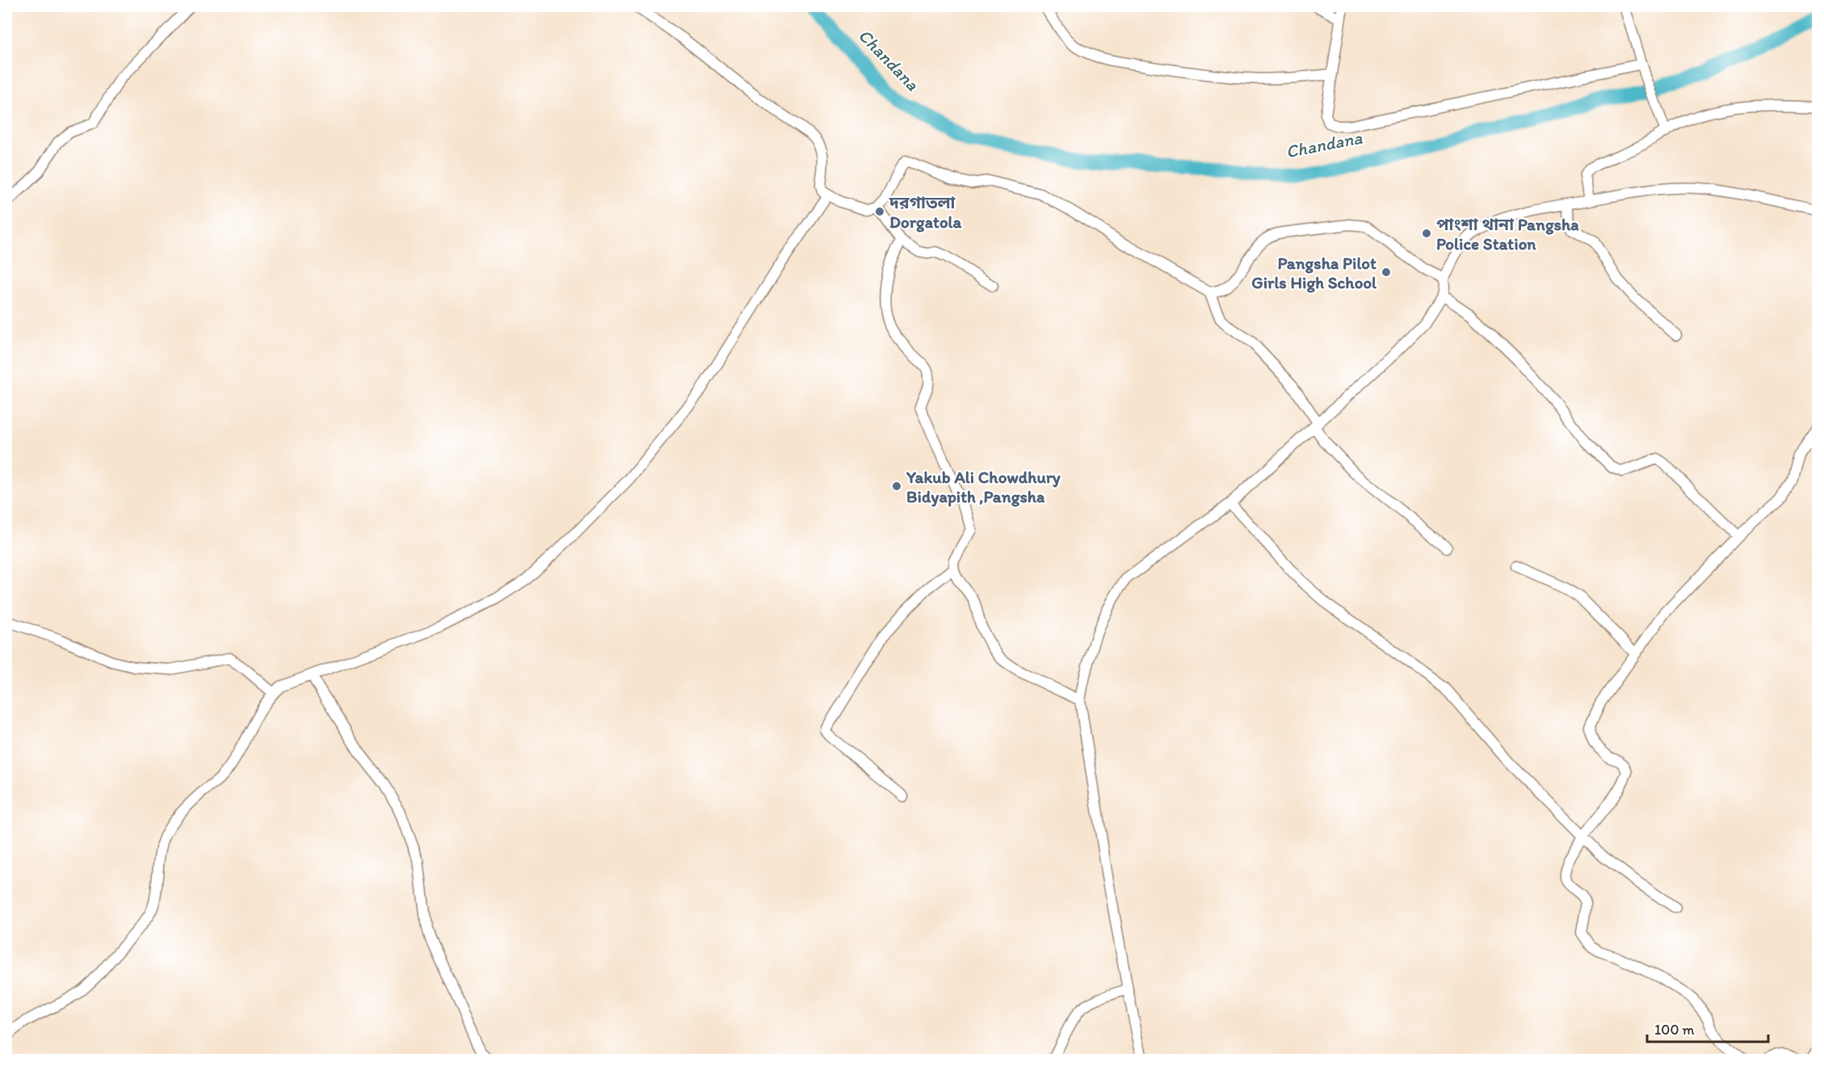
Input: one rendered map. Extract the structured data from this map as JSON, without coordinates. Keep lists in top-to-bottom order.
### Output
{
  "water": ["Chandana"],
  "places": [
    "দরগাতলা Dorgatola",
    "পাংশা থানা Pangsha Police Station",
    "Pangsha Pilot Girls High School",
    "Yakub Ali Chowdhury Bidyapith ,Pangsha"
  ],
  "scale_bar": "100 m"
}
